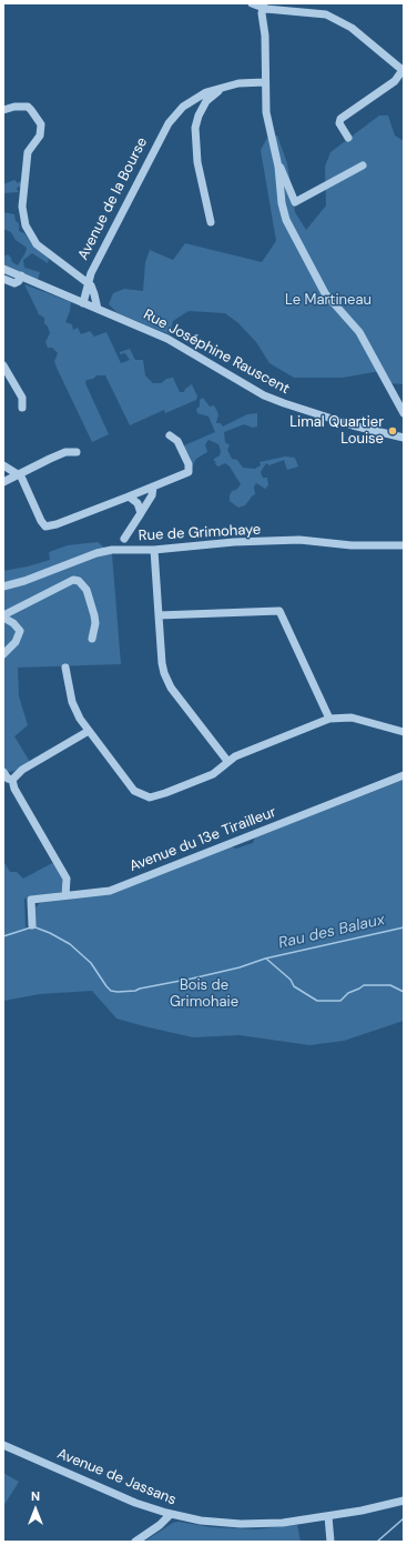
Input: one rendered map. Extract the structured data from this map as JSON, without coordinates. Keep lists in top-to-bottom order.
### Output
{
  "streets": {
    "street": [
      "Avenue de la Bourse",
      "Rue Joséphine Rauscent",
      "Rue de Grimohaye",
      "Avenue du 13e Tirailleur",
      "Avenue de Jassans"
    ]
  },
  "crossings": [
    ["Avenue de la Bourse", "Rue Joséphine Rauscent"]
  ],
  "water": ["Rau des Balaux"],
  "parks": ["Le Martineau", "Bois de Grimohaie"],
  "places": ["Limal Quartier Louise"],
  "north": "top"
}
